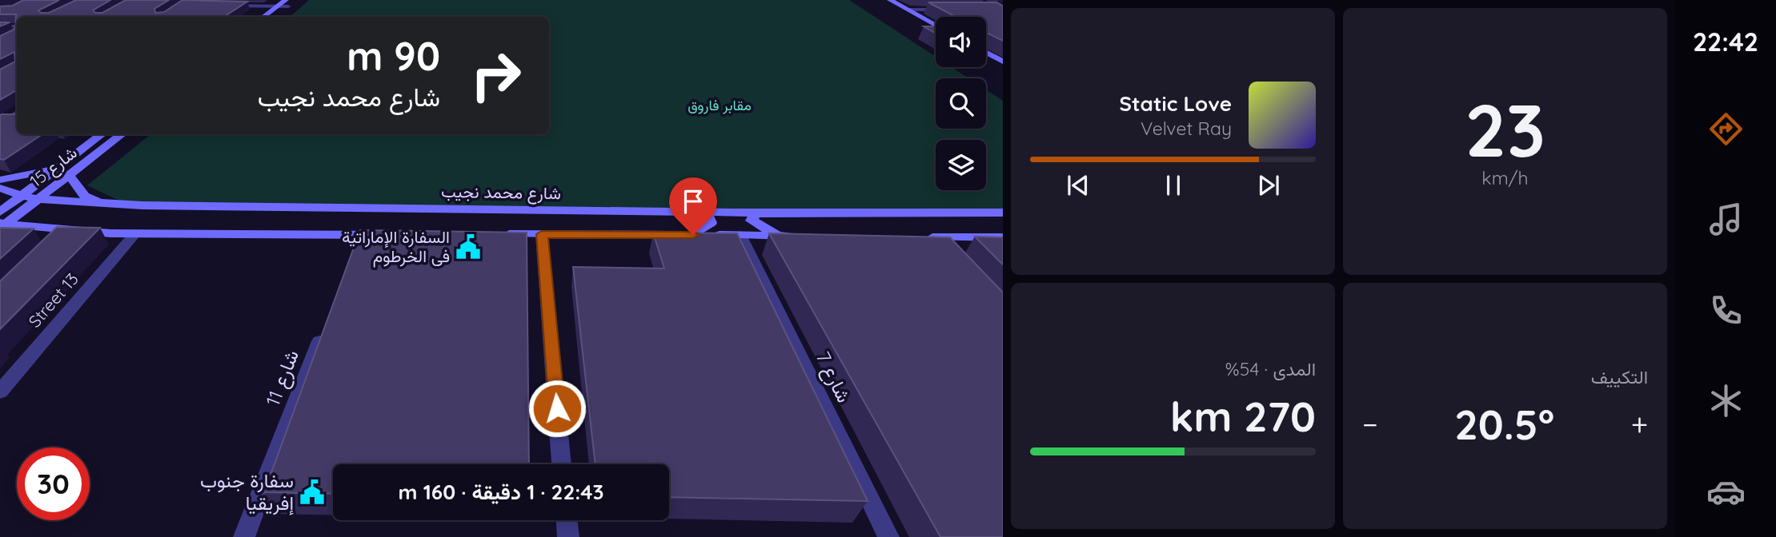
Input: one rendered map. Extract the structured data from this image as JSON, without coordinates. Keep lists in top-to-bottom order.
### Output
{
  "streets": {
    "main road": ["شارع 15", "شارع محمد نجيب"],
    "street": ["Street 13", "شارع 7", "شارع 11"]
  },
  "crossings": [
    ["شارع 15", "شارع محمد نجيب"]
  ],
  "parks": ["مقابر فاروق"],
  "places": {
    "public building": ["السفارة الإماراتية فى الخرطوم", "سفارة جنوب إفريقيا"]
  },
  "page": {
    "tabs": "22:42",
    "tile": [
      ["23", "km/h"],
      "التكييف",
      ["المدى · 54%", "270 km"]
    ],
    "turn": ["90 m", "شارع محمد نجيب"],
    "song": ["Static Love", "Velvet Ray"],
    "heat": ["−", "20.5°", "+"],
    "limit": "30",
    "trip": "22:43 · 1 دقيقة · 160 m"
  }
}
